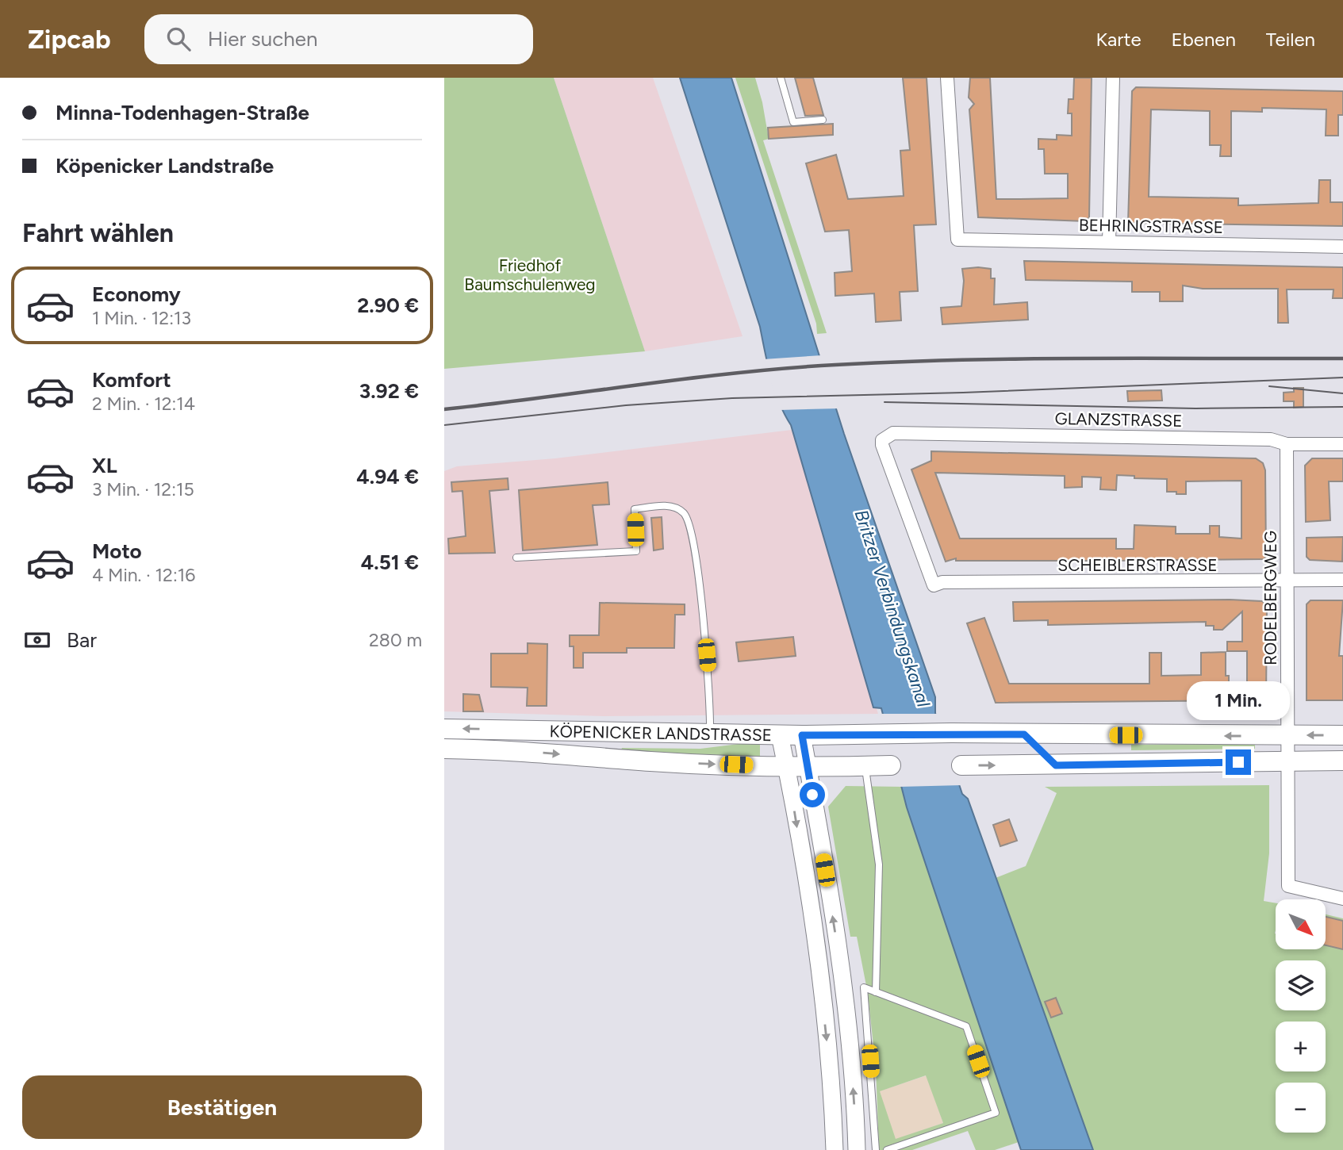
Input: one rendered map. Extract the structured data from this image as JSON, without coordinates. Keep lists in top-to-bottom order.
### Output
{
  "streets": {
    "main road": ["KÖPENICKER LANDSTRASSE"],
    "street": [
      "BEHRINGSTRASSE",
      "GLANZSTRASSE",
      "SCHEIBLERSTRASSE",
      "RODELBERGWEG"
    ]
  },
  "crossings": [
    ["GLANZSTRASSE", "SCHEIBLERSTRASSE"],
    ["GLANZSTRASSE", "RODELBERGWEG"],
    ["SCHEIBLERSTRASSE", "RODELBERGWEG"],
    ["RODELBERGWEG", "KÖPENICKER LANDSTRASSE"]
  ],
  "water": ["Britzer Verbindungskanal"],
  "parks": ["Friedhof Baumschulenweg"],
  "north": "bottom right",
  "page": {
    "header": "Zipcab",
    "search": "Hier suchen",
    "nav": ["Karte", "Ebenen", "Teilen"],
    "banner": ["Minna-Todenhagen-Straße", "Köpenicker Landstraße"],
    "heading": "Fahrt wählen",
    "list": [
      {
        "name": "Economy",
        "note": "1 Min. · 12:13",
        "value": "2.90 €"
      },
      {
        "name": "Komfort",
        "note": "2 Min. · 12:14",
        "value": "3.92 €"
      },
      {
        "name": "XL",
        "note": "3 Min. · 12:15",
        "value": "4.94 €"
      },
      {
        "name": "Moto",
        "note": "4 Min. · 12:16",
        "value": "4.51 €"
      }
    ],
    "pay": ["Bar", "280 m"],
    "bubble": "1 Min.",
    "map_buttons": ["+", "−"],
    "buttons": "Bestätigen"
  }
}
